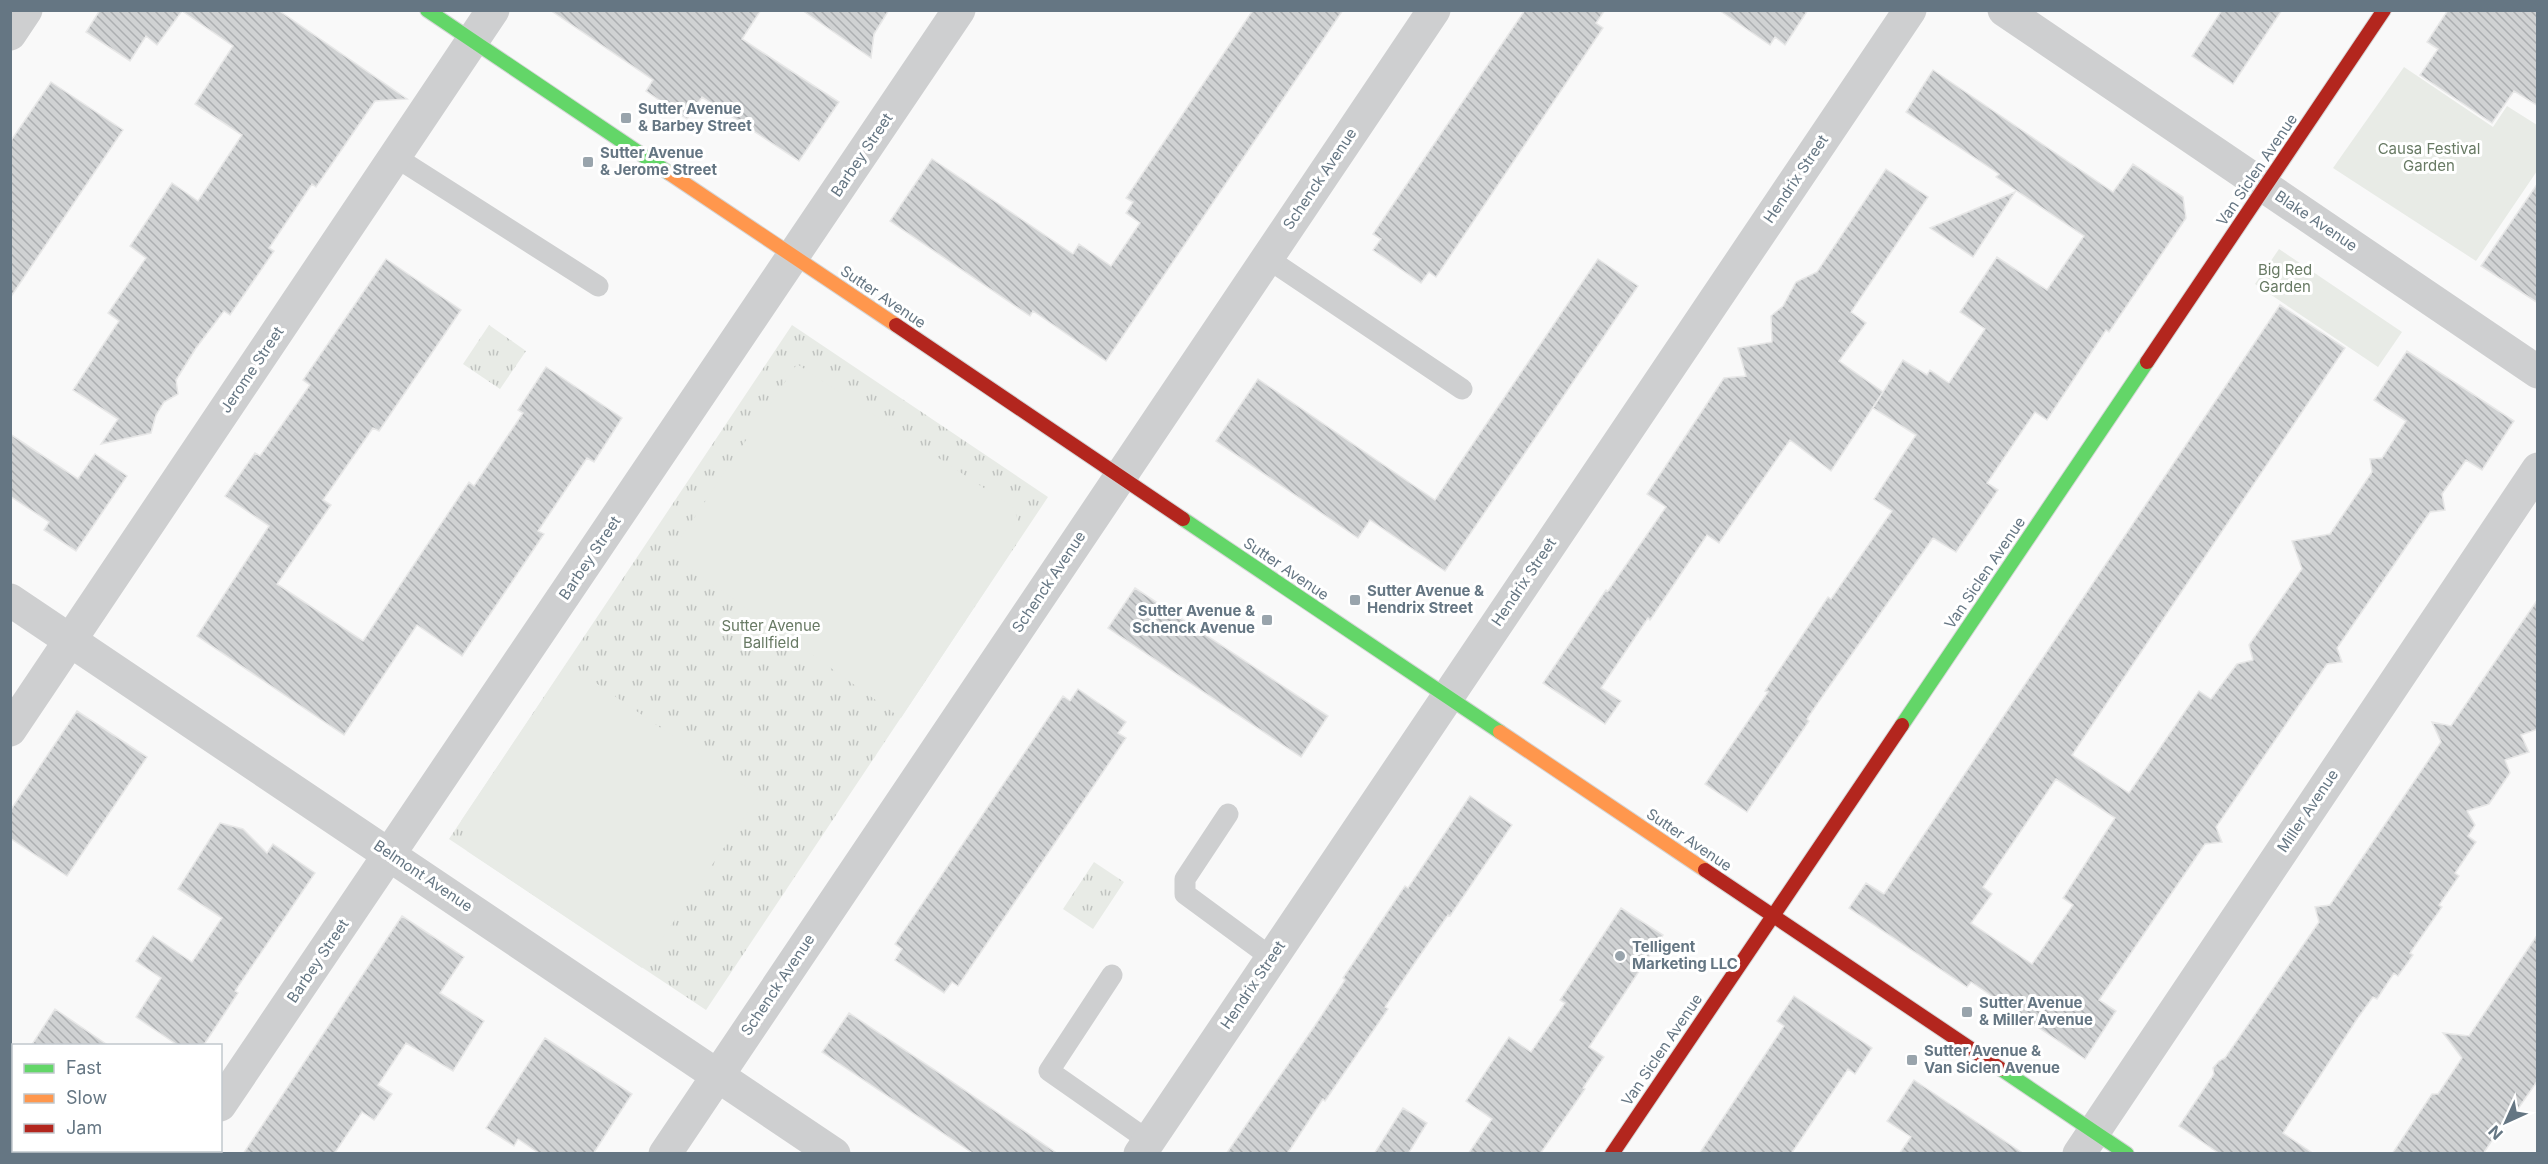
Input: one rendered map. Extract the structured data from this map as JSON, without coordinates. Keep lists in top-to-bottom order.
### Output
{
  "streets": {
    "street": [
      "Barbey Street",
      "Van Siclen Avenue",
      "Schenck Avenue",
      "Hendrix Street",
      "Blake Avenue",
      "Sutter Avenue",
      "Jerome Street",
      "Miller Avenue",
      "Belmont Avenue"
    ]
  },
  "crossings": [
    ["Barbey Street", "Sutter Avenue"],
    ["Barbey Street", "Belmont Avenue"],
    ["Van Siclen Avenue", "Blake Avenue"],
    ["Van Siclen Avenue", "Sutter Avenue"],
    ["Schenck Avenue", "Sutter Avenue"],
    ["Schenck Avenue", "Belmont Avenue"],
    ["Hendrix Street", "Sutter Avenue"],
    ["Sutter Avenue", "Jerome Street"],
    ["Sutter Avenue", "Miller Avenue"],
    ["Jerome Street", "Belmont Avenue"]
  ],
  "parks": ["Causa Festival Garden", "Big Red Garden", "Sutter Avenue Ballfield"],
  "places": {
    "transit": [
      "Sutter Avenue & Barbey Street",
      "Sutter Avenue & Jerome Street",
      "Sutter Avenue & Hendrix Street",
      "Sutter Avenue & Schenck Avenue",
      "Sutter Avenue & Miller Avenue",
      "Sutter Avenue & Van Siclen Avenue"
    ],
    "other": ["Telligent Marketing LLC"]
  },
  "legend": ["Fast", "Slow", "Jam"],
  "north": "bottom left"
}
